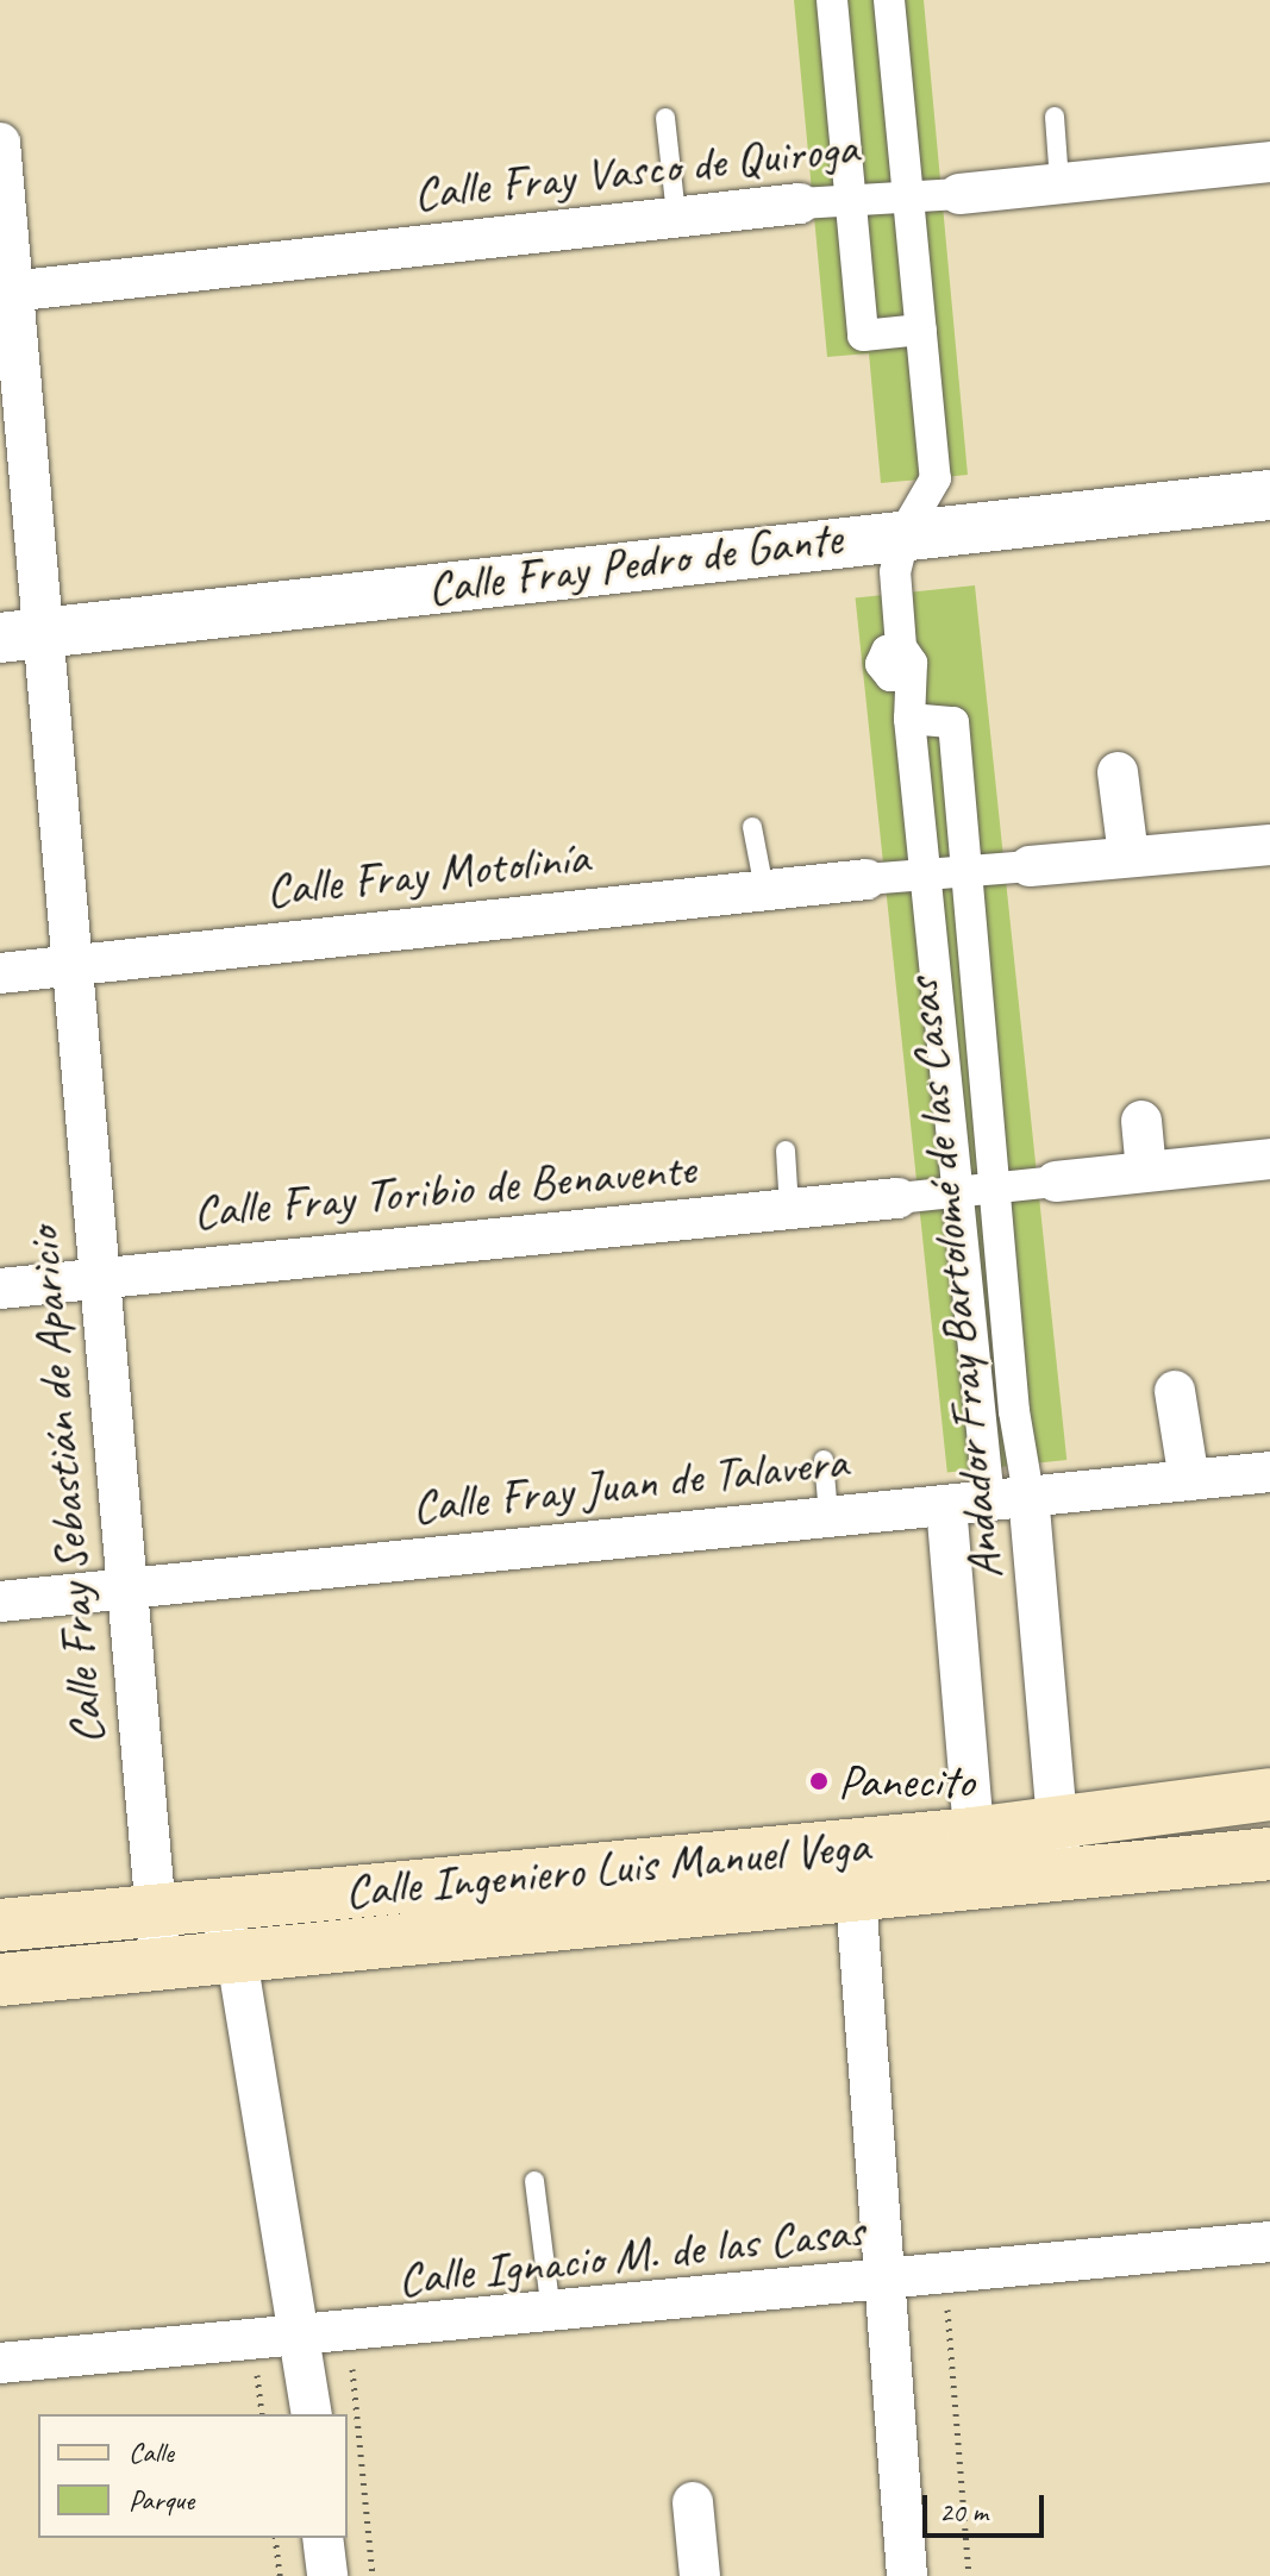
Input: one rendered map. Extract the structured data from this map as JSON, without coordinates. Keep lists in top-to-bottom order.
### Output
{
  "streets": {
    "main road": ["Calle Ingeniero Luis Manuel Vega"],
    "street": [
      "Calle Fray Vasco de Quiroga",
      "Calle Fray Pedro de Gante",
      "Calle Fray Motolinía",
      "Calle Fray Toribio de Benavente",
      "Andador Fray Bartolomé de las Casas",
      "Calle Fray Juan de Talavera",
      "Calle Fray Sebastián de Aparicio",
      "Calle Ignacio M. de las Casas"
    ]
  },
  "crossings": [
    ["Calle Fray Vasco de Quiroga", "Andador Fray Bartolomé de las Casas"],
    ["Calle Fray Vasco de Quiroga", "Calle Fray Sebastián de Aparicio"],
    ["Calle Fray Pedro de Gante", "Andador Fray Bartolomé de las Casas"],
    ["Calle Fray Pedro de Gante", "Calle Fray Sebastián de Aparicio"],
    ["Calle Fray Motolinía", "Calle Fray Sebastián de Aparicio"],
    ["Calle Fray Toribio de Benavente", "Calle Fray Sebastián de Aparicio"],
    ["Andador Fray Bartolomé de las Casas", "Calle Fray Juan de Talavera"],
    ["Andador Fray Bartolomé de las Casas", "Calle Ingeniero Luis Manuel Vega"],
    ["Calle Fray Juan de Talavera", "Calle Fray Sebastián de Aparicio"],
    ["Calle Fray Sebastián de Aparicio", "Calle Ingeniero Luis Manuel Vega"]
  ],
  "places": ["Panecito"],
  "legend": ["Calle", "Parque"],
  "scale_bar": "20 m"
}
